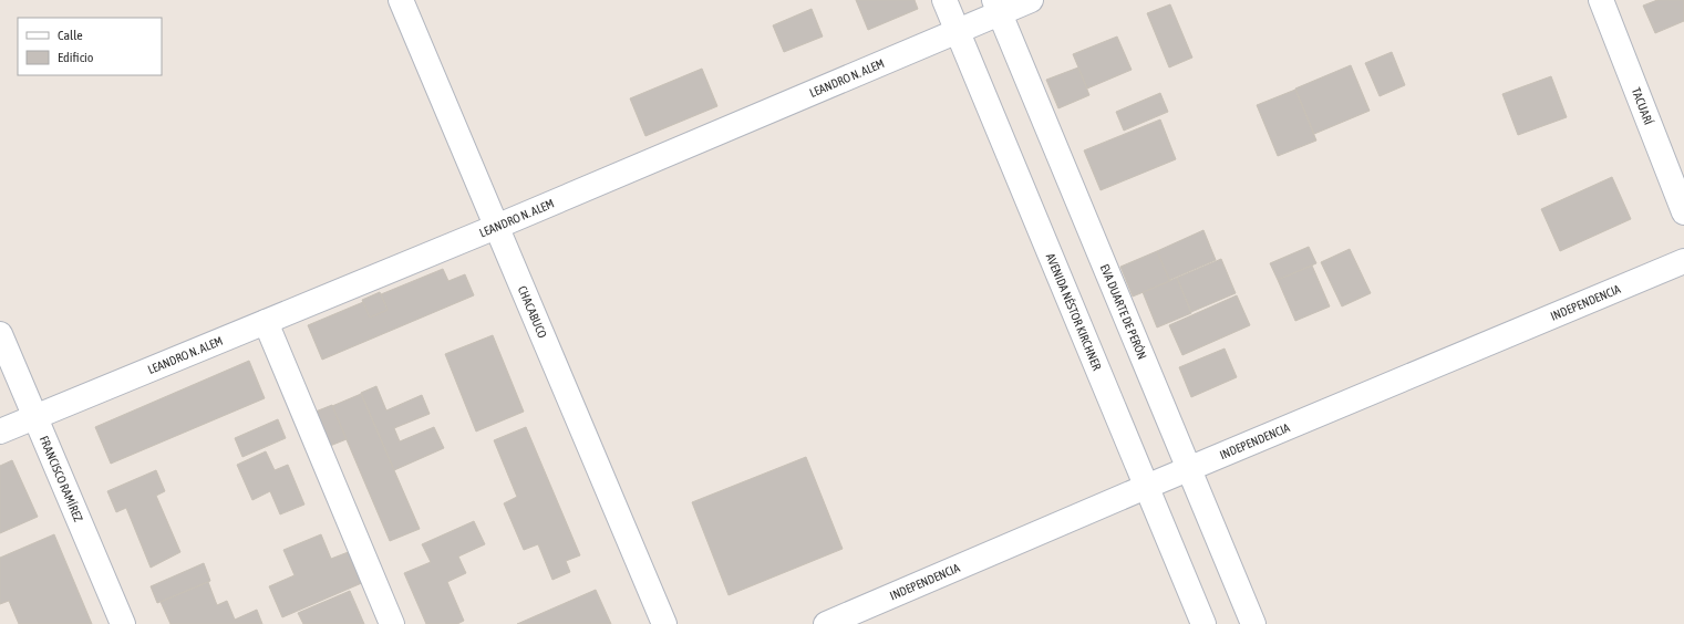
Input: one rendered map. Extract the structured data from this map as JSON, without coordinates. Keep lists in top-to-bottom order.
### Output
{
  "streets": {
    "street": [
      "LEANDRO N. ALEM",
      "TACUARÍ",
      "INDEPENDENCIA",
      "CHACABUCO",
      "AVENIDA NÉSTOR KIRCHNER",
      "EVA DUARTE DE PERÓN",
      "FRANCISCO RAMÍREZ"
    ]
  },
  "crossings": [
    ["LEANDRO N. ALEM", "CHACABUCO"],
    ["LEANDRO N. ALEM", "AVENIDA NÉSTOR KIRCHNER"],
    ["LEANDRO N. ALEM", "EVA DUARTE DE PERÓN"],
    ["LEANDRO N. ALEM", "FRANCISCO RAMÍREZ"],
    ["INDEPENDENCIA", "AVENIDA NÉSTOR KIRCHNER"],
    ["INDEPENDENCIA", "EVA DUARTE DE PERÓN"]
  ],
  "legend": ["Calle", "Edificio"]
}
